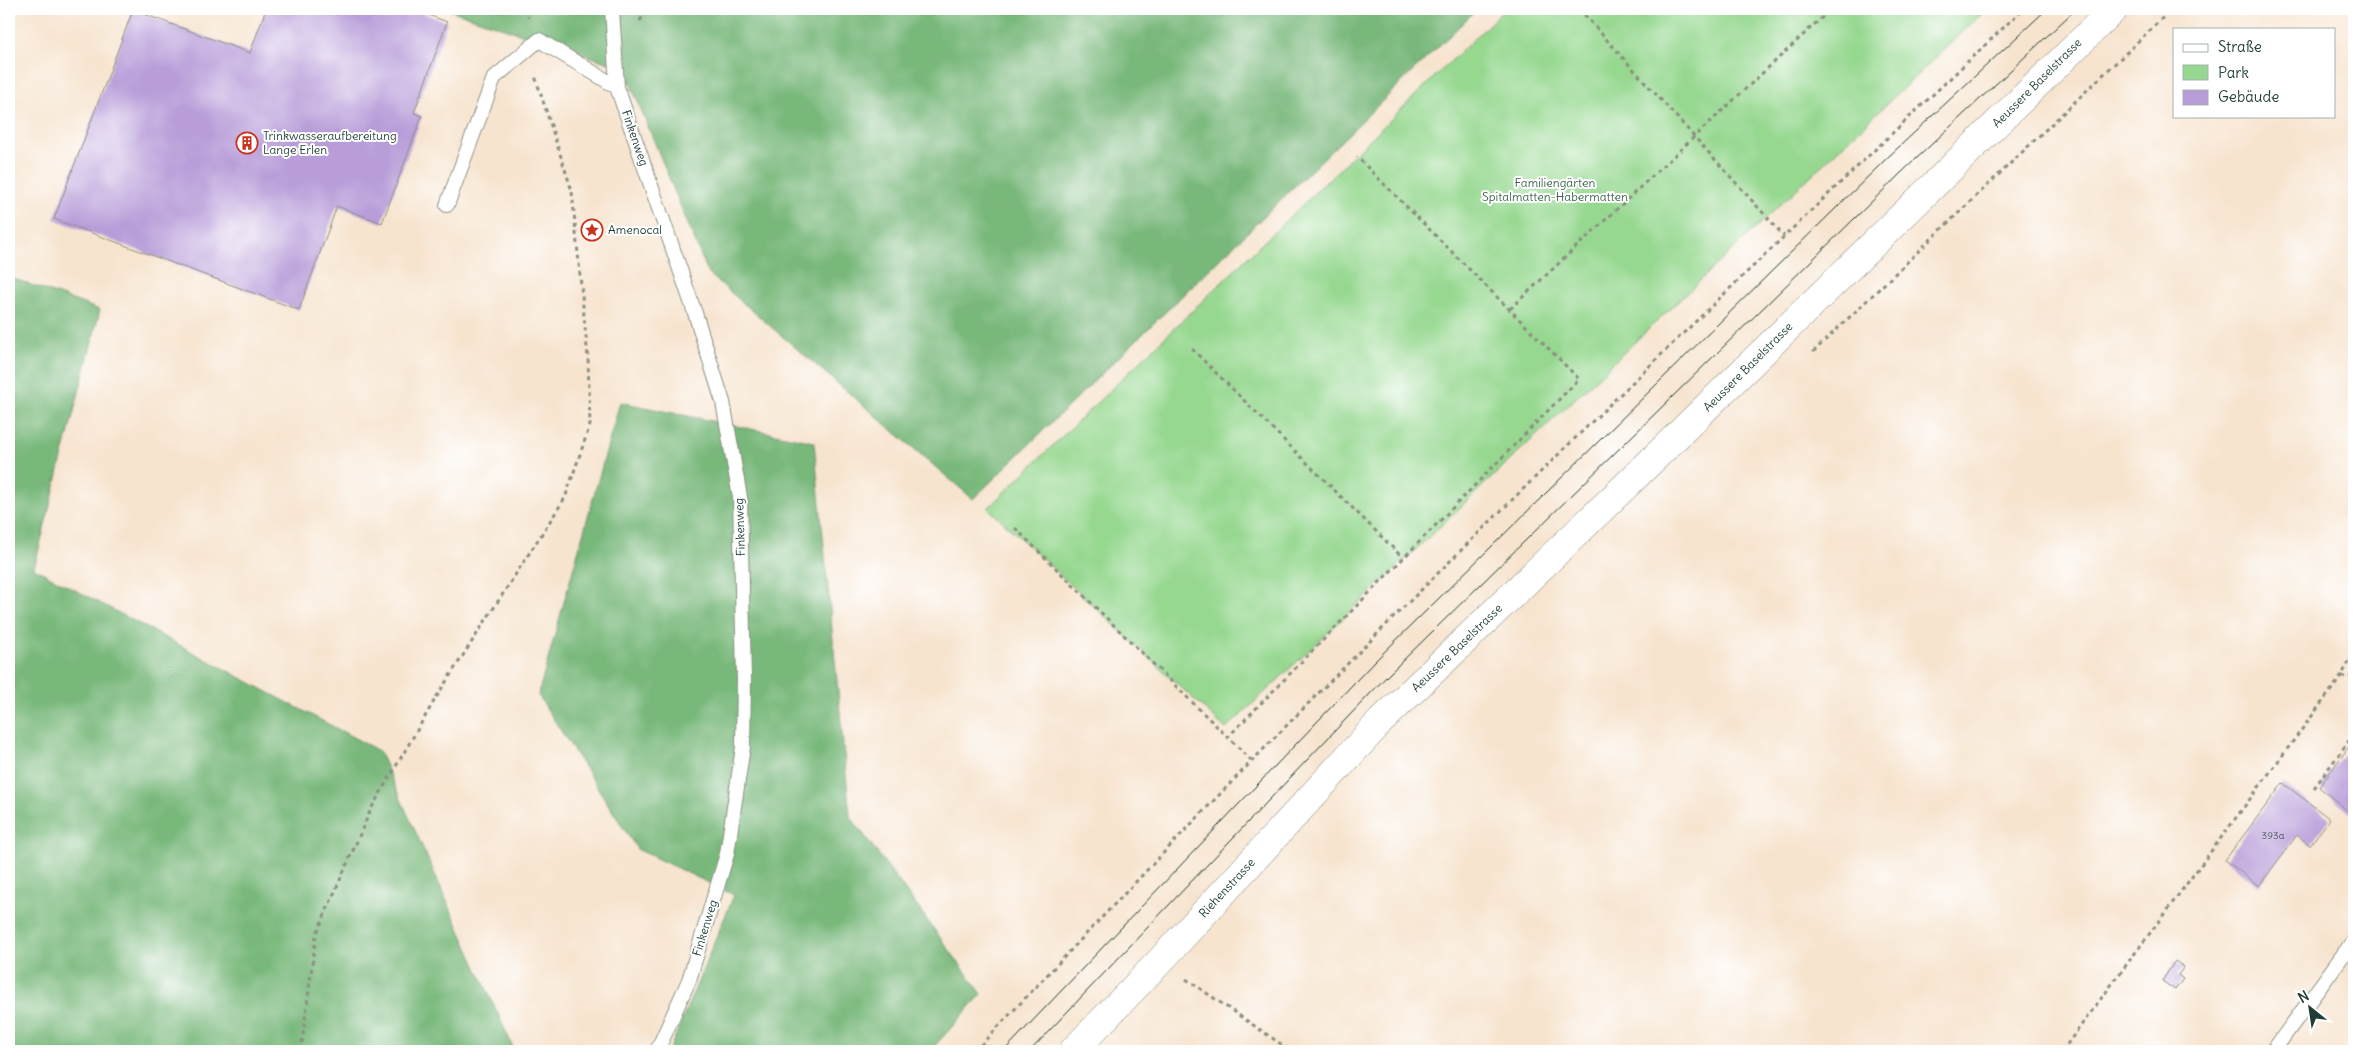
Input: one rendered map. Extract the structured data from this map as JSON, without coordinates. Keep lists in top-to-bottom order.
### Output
{
  "streets": {
    "main road": ["Aeussere Baselstrasse", "Riehenstrasse"],
    "lane": ["Finkenweg"]
  },
  "crossings": [
    ["Aeussere Baselstrasse", "Riehenstrasse"]
  ],
  "parks": ["Familiengärten Spitalmatten-Habermatten"],
  "places": {
    "building": ["Trinkwasseraufbereitung Lange Erlen"],
    "place": ["Amenocal"]
  },
  "house_numbers": ["393a"],
  "legend": ["Straße", "Park", "Gebäude"],
  "north": "top left"
}
